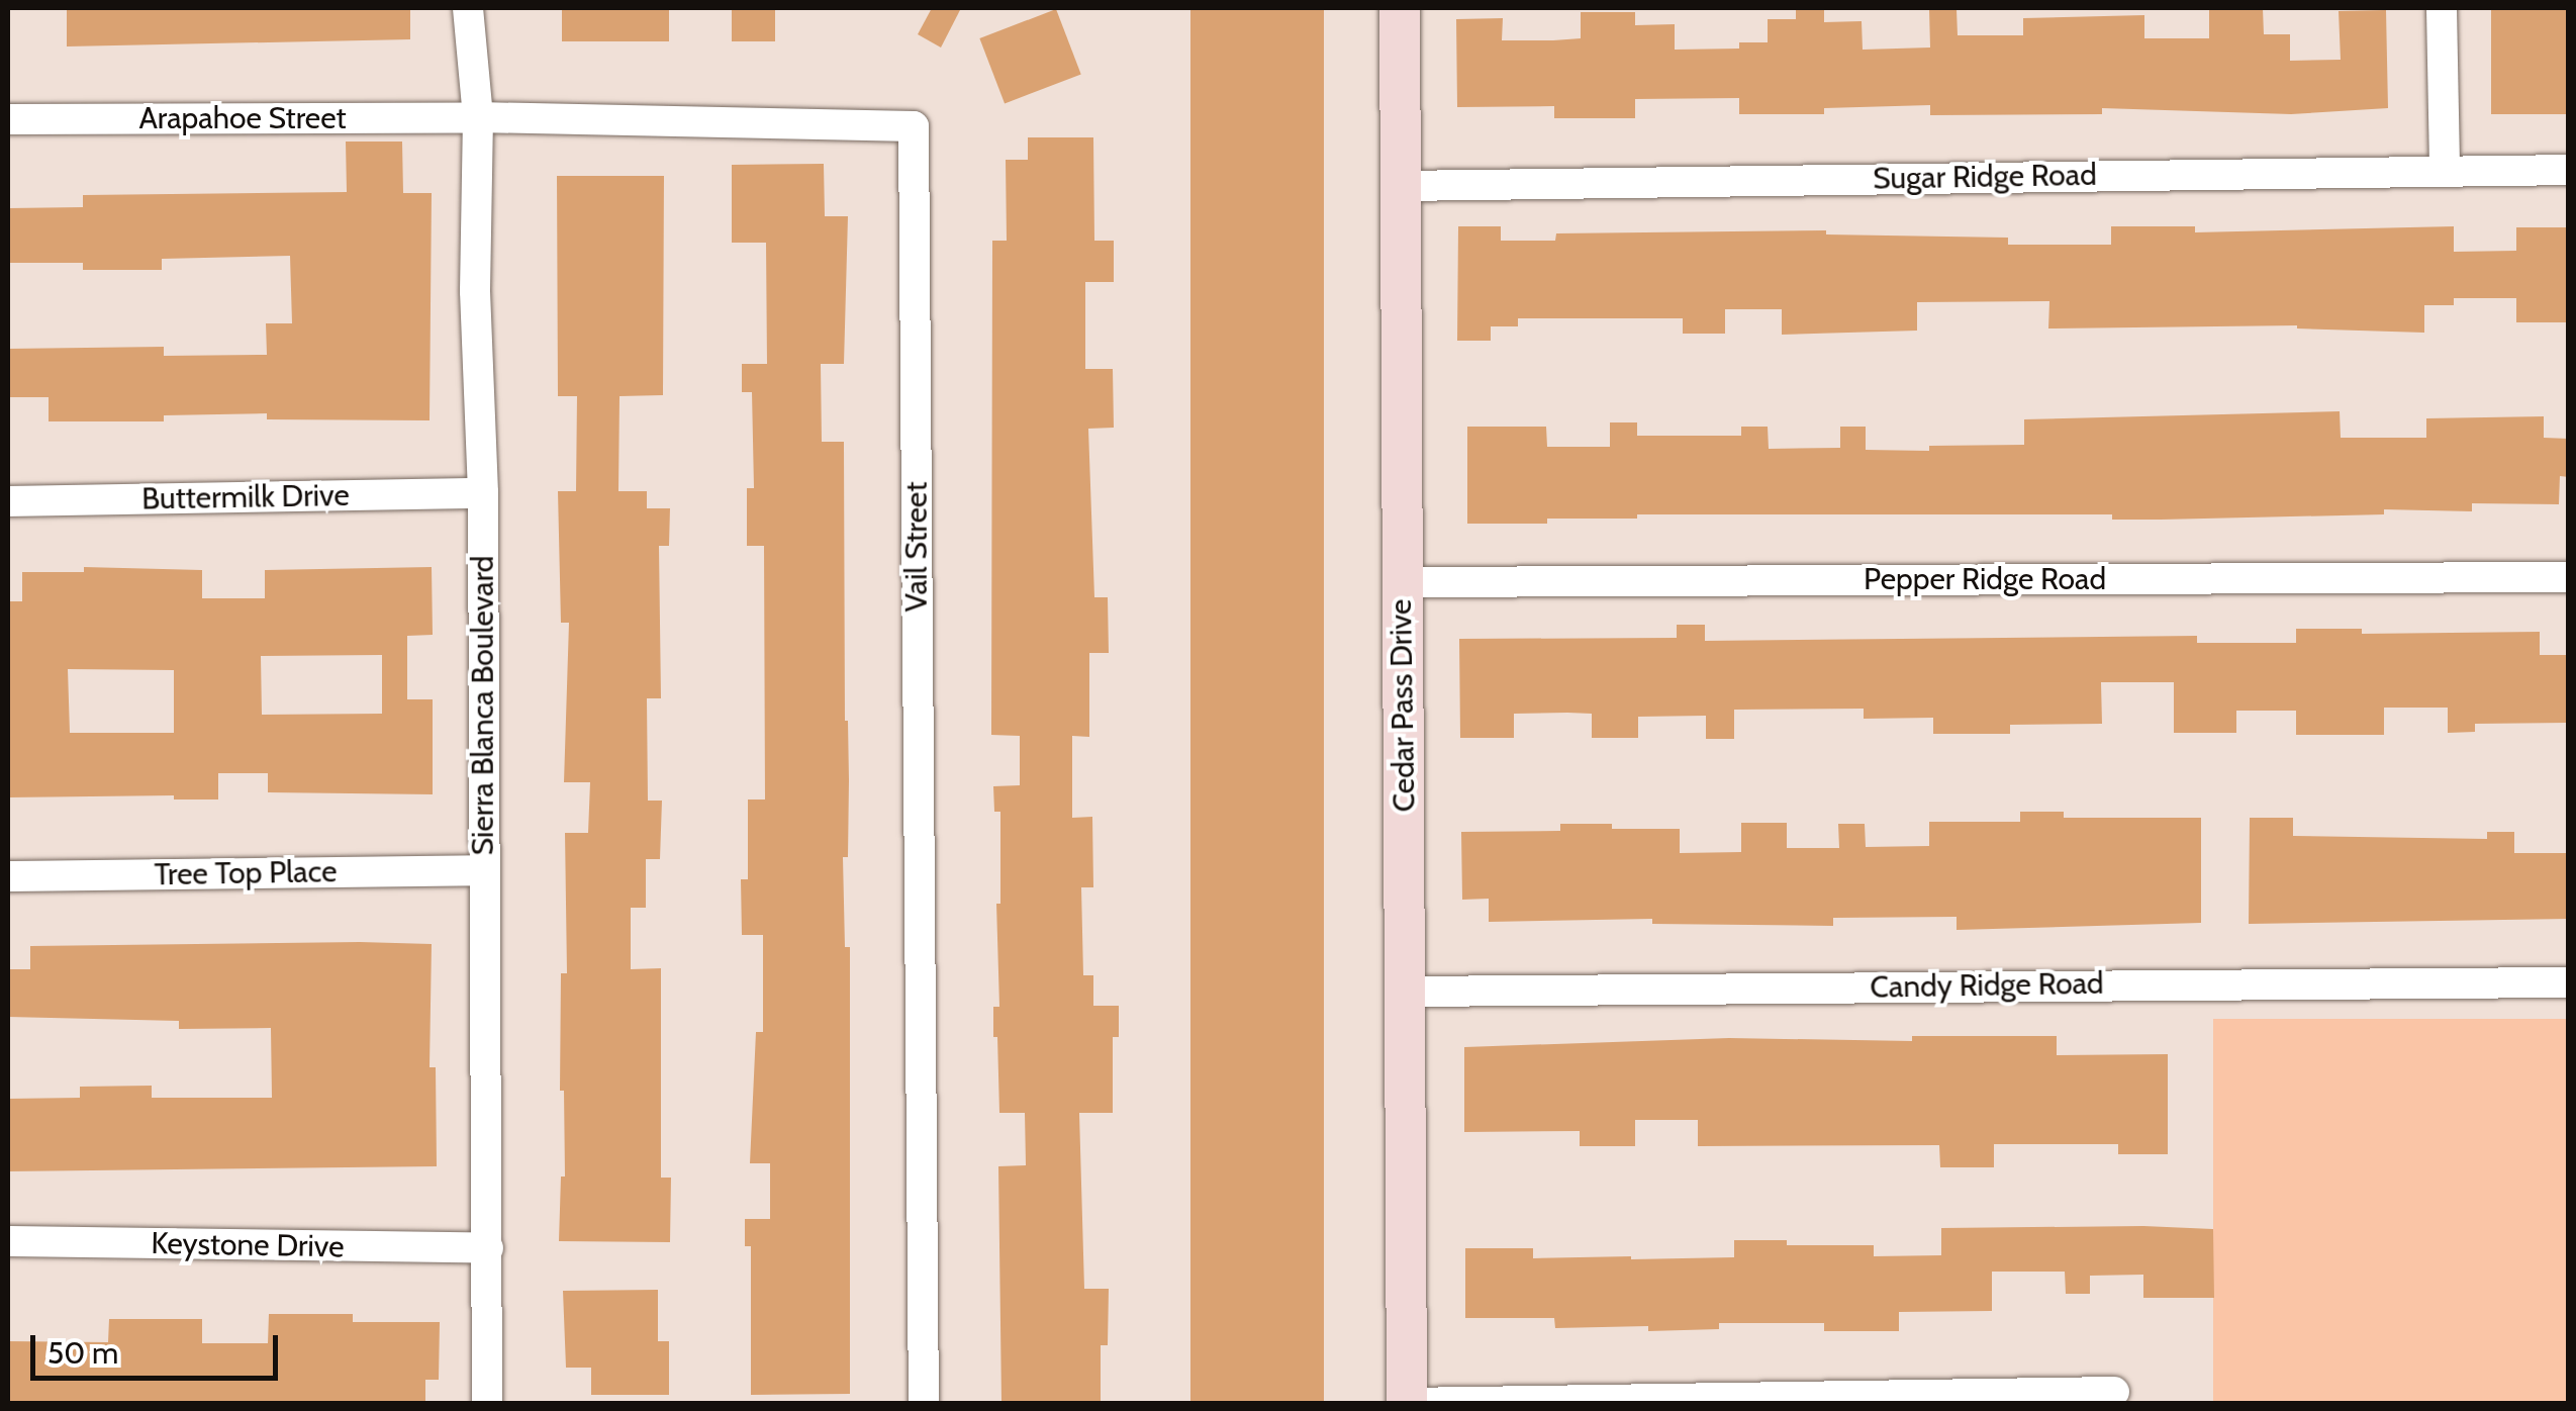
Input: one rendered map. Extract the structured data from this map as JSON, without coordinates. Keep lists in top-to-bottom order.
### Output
{
  "streets": {
    "street": [
      "Arapahoe Street",
      "Sugar Ridge Road",
      "Buttermilk Drive",
      "Vail Street",
      "Pepper Ridge Road",
      "Sierra Blanca Boulevard",
      "Cedar Pass Drive",
      "Tree Top Place",
      "Candy Ridge Road",
      "Keystone Drive"
    ]
  },
  "crossings": [
    ["Arapahoe Street", "Vail Street"],
    ["Arapahoe Street", "Sierra Blanca Boulevard"],
    ["Sugar Ridge Road", "Cedar Pass Drive"],
    ["Buttermilk Drive", "Sierra Blanca Boulevard"],
    ["Vail Street", "Sierra Blanca Boulevard"],
    ["Pepper Ridge Road", "Cedar Pass Drive"],
    ["Sierra Blanca Boulevard", "Tree Top Place"],
    ["Sierra Blanca Boulevard", "Keystone Drive"],
    ["Cedar Pass Drive", "Candy Ridge Road"]
  ],
  "scale_bar": "50 m"
}
